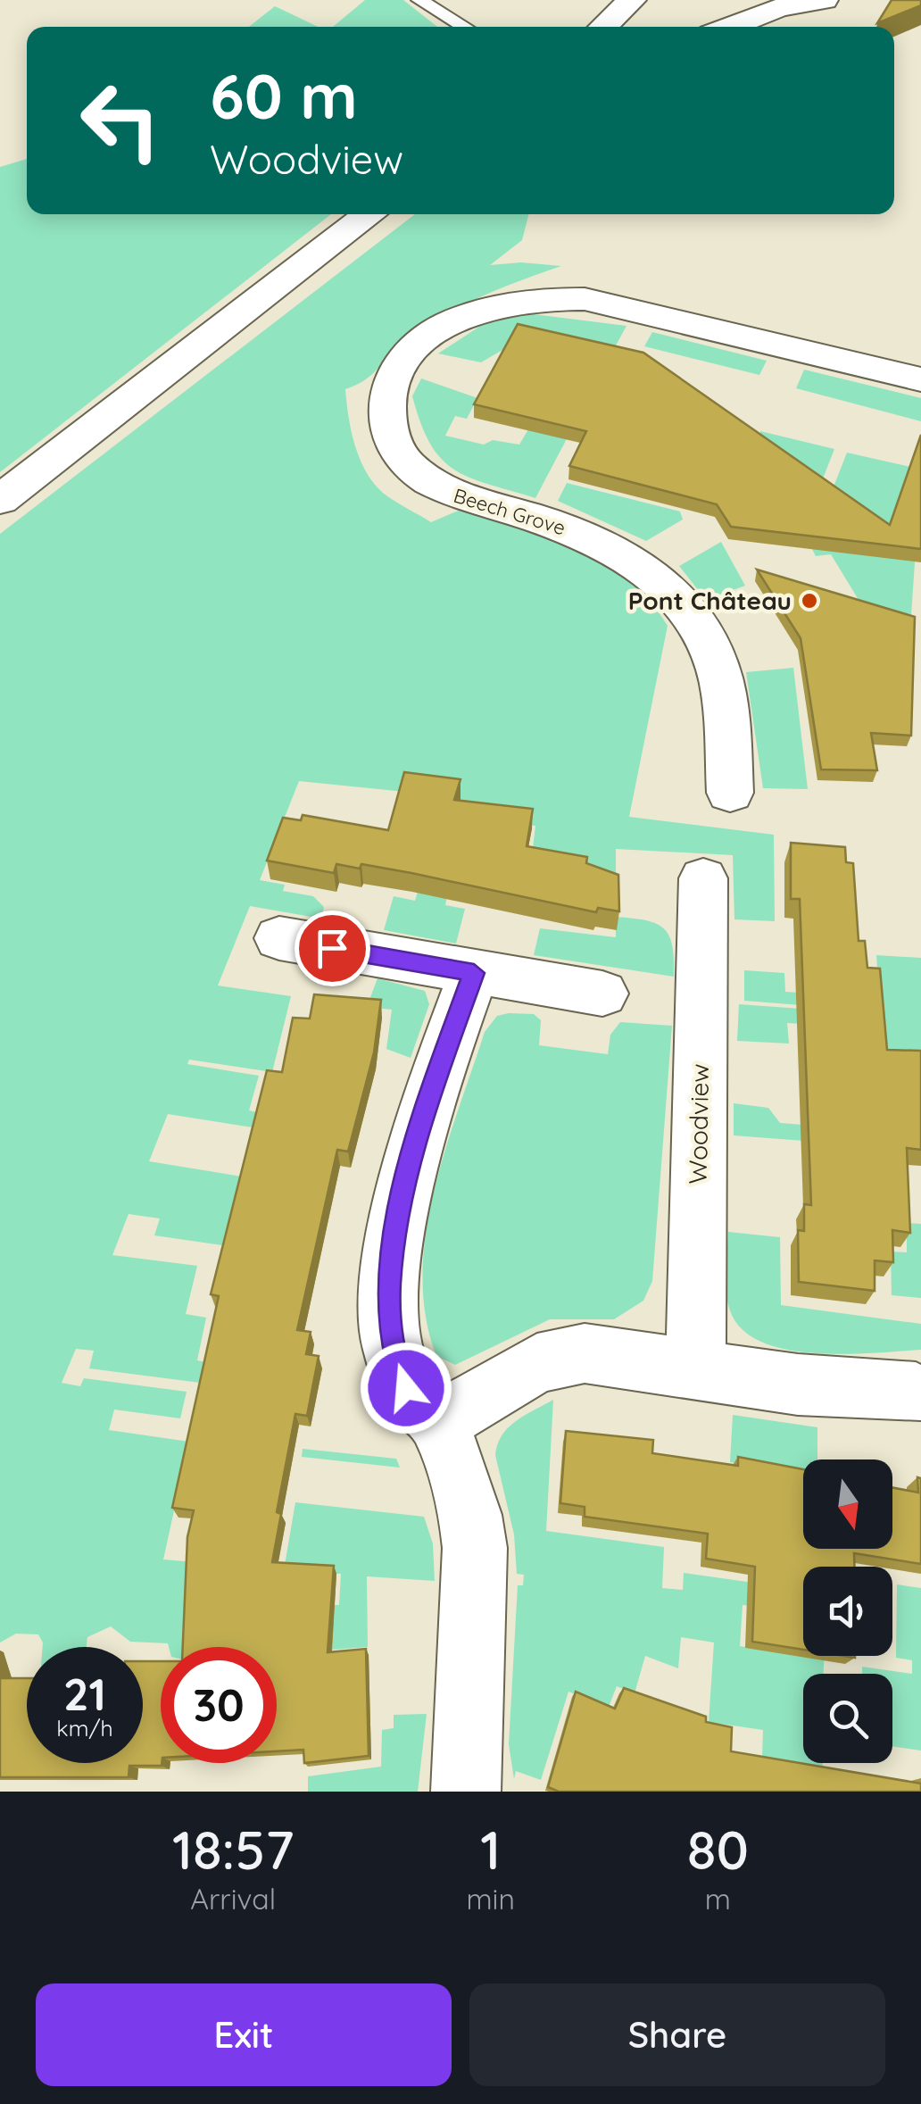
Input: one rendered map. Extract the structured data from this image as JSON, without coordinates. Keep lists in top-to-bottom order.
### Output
{
  "streets": {
    "street": ["Beech Grove", "Woodview"]
  },
  "places": ["Pont Château"],
  "north": "bottom",
  "page": {
    "turn": ["60 m", "Woodview"],
    "speed": "21 km/h",
    "limit": "30",
    "eta": [
      "18:57",
      "Arrival",
      "1",
      "min",
      "80",
      "m"
    ],
    "buttons": ["Exit", "Share"]
  }
}
